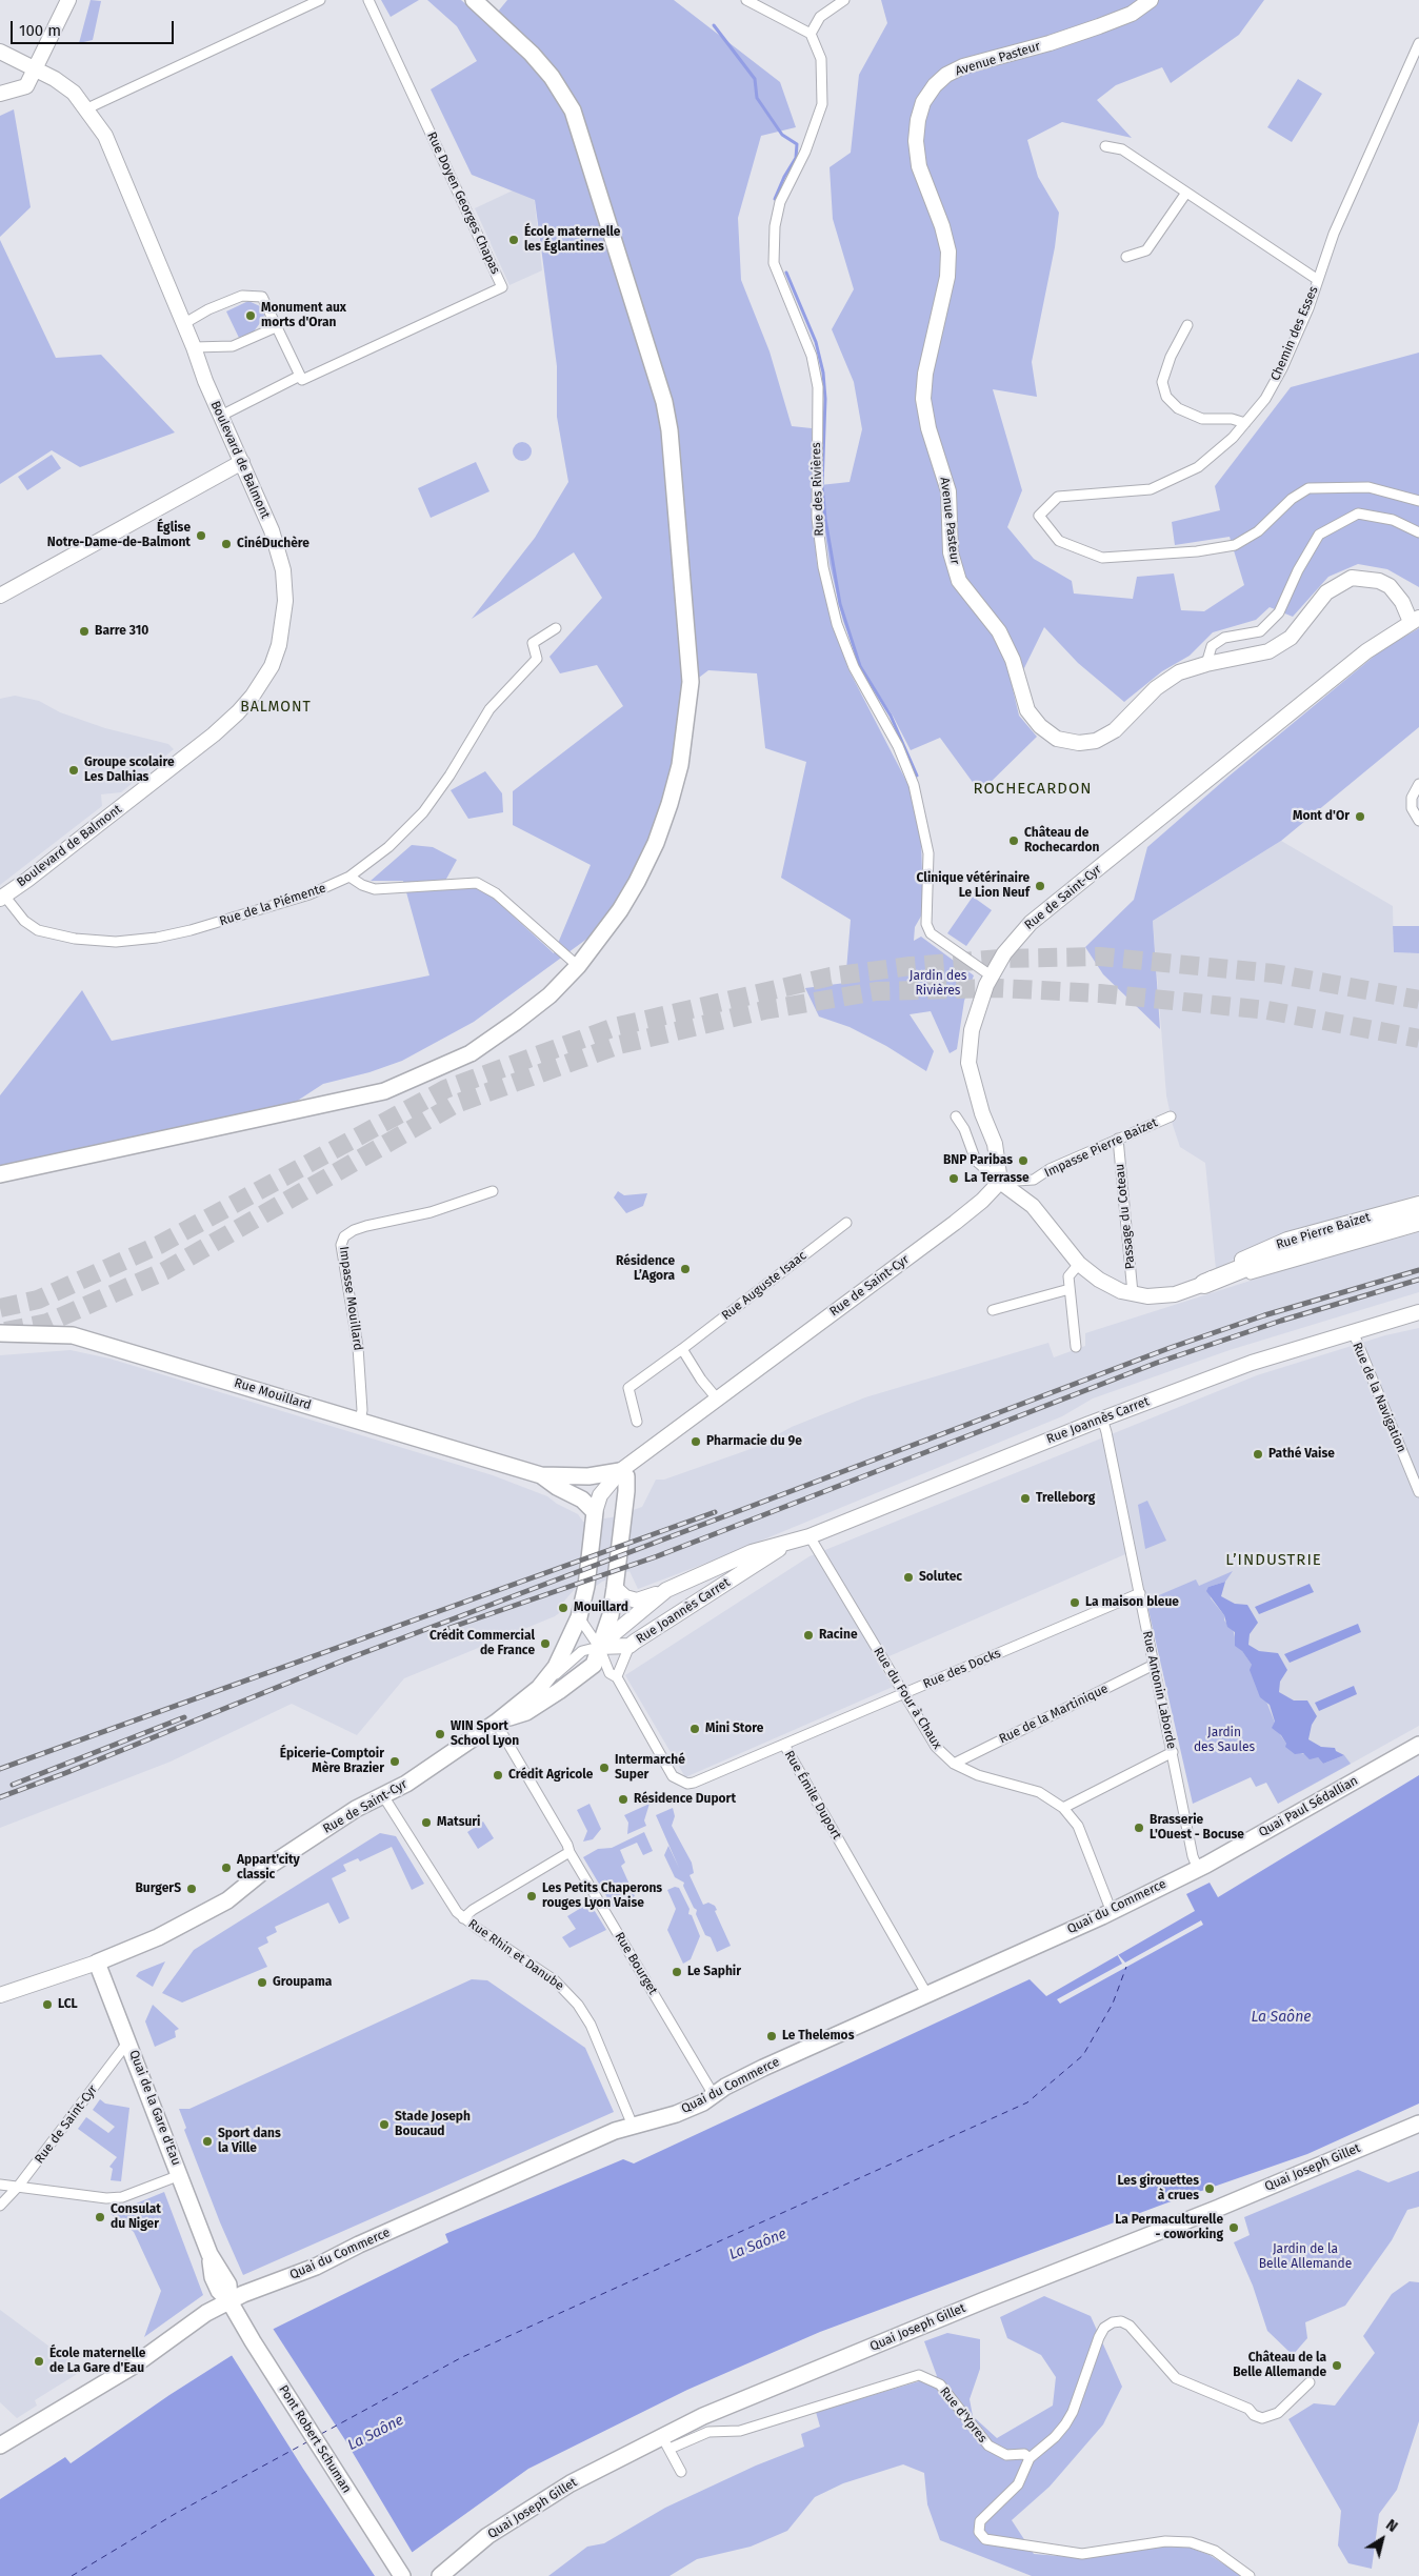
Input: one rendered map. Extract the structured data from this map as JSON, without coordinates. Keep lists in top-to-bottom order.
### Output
{
  "streets": {
    "main road": [
      "Rue de Saint-Cyr",
      "Rue Mouillard",
      "Quai Paul Sédallian",
      "Quai du Commerce",
      "Quai de la Gare d'Eau",
      "Quai Joseph Gillet",
      "Pont Robert Schuman"
    ],
    "street": [
      "Avenue Pasteur",
      "Rue Doyen Georges Chapas",
      "Chemin des Esses",
      "Boulevard de Balmont",
      "Rue des Rivières",
      "Rue de la Piémente",
      "Impasse Pierre Baizet",
      "Passage du Coteau",
      "Rue Auguste Isaac",
      "Impasse Mouillard",
      "Rue de la Navigation",
      "Rue Joannès Carret",
      "Rue des Docks",
      "Rue Antonin Laborde",
      "Rue du Four à Chaux",
      "Rue de la Martinique",
      "Rue Émile Duport",
      "Rue Rhin et Danube",
      "Rue Bourget",
      "Rue d'Ypres"
    ]
  },
  "crossings": [
    ["Avenue Pasteur", "Rue de Saint-Cyr"],
    ["Rue Doyen Georges Chapas", "Boulevard de Balmont"],
    ["Boulevard de Balmont", "Rue de la Piémente"],
    ["Rue des Rivières", "Rue de Saint-Cyr"],
    ["Rue de Saint-Cyr", "Impasse Pierre Baizet"],
    ["Rue de Saint-Cyr", "Rue Mouillard"],
    ["Rue de Saint-Cyr", "Rue Joannès Carret"],
    ["Rue de Saint-Cyr", "Rue Émile Duport"],
    ["Rue de Saint-Cyr", "Rue Rhin et Danube"],
    ["Rue de Saint-Cyr", "Rue Bourget"],
    ["Rue de Saint-Cyr", "Quai de la Gare d'Eau"],
    ["Impasse Pierre Baizet", "Passage du Coteau"],
    ["Impasse Mouillard", "Rue Mouillard"],
    ["Rue de la Navigation", "Rue Joannès Carret"],
    ["Rue Joannès Carret", "Rue Antonin Laborde"],
    ["Rue Joannès Carret", "Rue du Four à Chaux"],
    ["Rue Joannès Carret", "Rue Émile Duport"],
    ["Rue des Docks", "Rue Antonin Laborde"],
    ["Rue des Docks", "Rue du Four à Chaux"],
    ["Rue des Docks", "Rue Émile Duport"],
    ["Rue Antonin Laborde", "Rue de la Martinique"],
    ["Rue Antonin Laborde", "Quai Paul Sédallian"],
    ["Rue Antonin Laborde", "Quai du Commerce"],
    ["Rue du Four à Chaux", "Rue de la Martinique"],
    ["Rue du Four à Chaux", "Quai du Commerce"],
    ["Rue Émile Duport", "Quai du Commerce"],
    ["Quai Paul Sédallian", "Quai du Commerce"],
    ["Quai du Commerce", "Rue Rhin et Danube"],
    ["Quai du Commerce", "Rue Bourget"],
    ["Quai du Commerce", "Quai de la Gare d'Eau"],
    ["Quai du Commerce", "Pont Robert Schuman"],
    ["Quai de la Gare d'Eau", "Pont Robert Schuman"],
    ["Quai Joseph Gillet", "Rue d'Ypres"]
  ],
  "districts": ["BALMONT", "ROCHECARDON", "L’INDUSTRIE"],
  "water": ["La Saône"],
  "parks": ["Jardin des Rivières", "Jardin des Saules", "Jardin de la Belle Allemande"],
  "places": [
    "École maternelle les Églantines",
    "Monument aux morts d'Oran",
    "Église Notre-Dame-de-Balmont",
    "CinéDuchère",
    "Barre 310",
    "Groupe scolaire Les Dalhias",
    "Mont d'Or",
    "Château de Rochecardon",
    "Clinique vétérinaire Le Lion Neuf",
    "BNP Paribas",
    "La Terrasse",
    "Résidence L’Agora",
    "Pharmacie du 9e",
    "Pathé Vaise",
    "Trelleborg",
    "Solutec",
    "La maison bleue",
    "Mouillard",
    "Racine",
    "Crédit Commercial de France",
    "Mini Store",
    "WIN Sport School Lyon",
    "Épicerie-Comptoir Mère Brazier",
    "Intermarché Super",
    "Crédit Agricole",
    "Résidence Duport",
    "Matsuri",
    "Brasserie L'Ouest - Bocuse",
    "Appart'city classic",
    "BurgerS",
    "Les Petits Chaperons rouges Lyon Vaise",
    "Le Saphir",
    "Groupama",
    "LCL",
    "Le Thelemos",
    "Stade Joseph Boucaud",
    "Sport dans la Ville",
    "Les girouettes à crues",
    "Consulat du Niger",
    "La Permaculturelle - coworking",
    "École maternelle de La Gare d'Eau",
    "Château de la Belle Allemande"
  ],
  "scale_bar": "100 m",
  "north": "top right"
}
